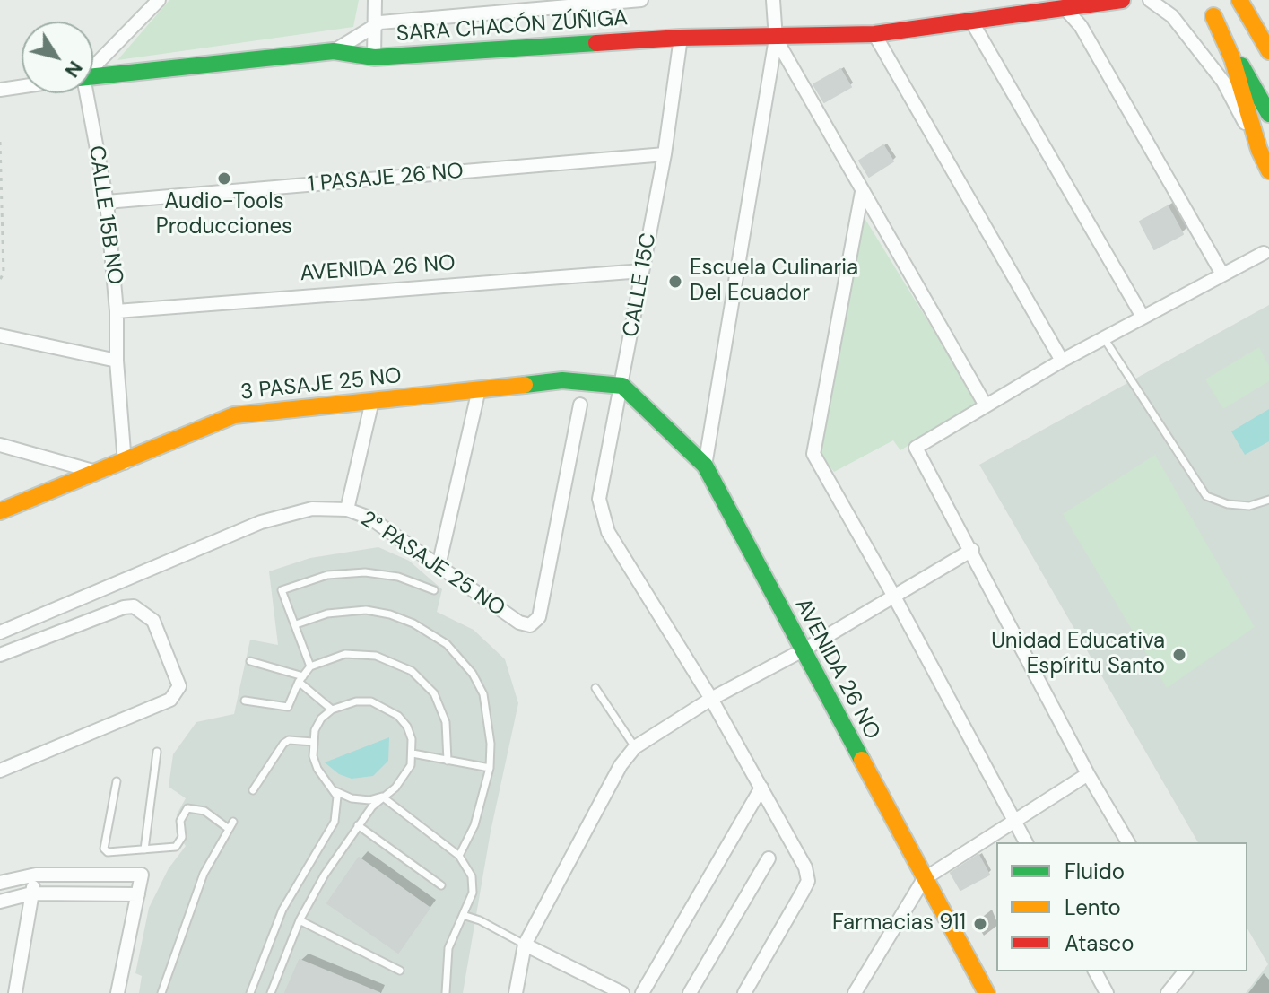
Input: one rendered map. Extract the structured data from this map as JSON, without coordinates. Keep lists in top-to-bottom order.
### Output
{
  "streets": {
    "street": [
      "SARA CHACÓN ZÚÑIGA",
      "1 PASAJE 26 NO",
      "CALLE 15B NO",
      "AVENIDA 26 NO",
      "CALLE 15C",
      "3 PASAJE 25 NO",
      "2° PASAJE 25 NO"
    ]
  },
  "crossings": [
    ["SARA CHACÓN ZÚÑIGA", "CALLE 15C"],
    ["1 PASAJE 26 NO", "CALLE 15B NO"],
    ["1 PASAJE 26 NO", "CALLE 15C"],
    ["CALLE 15B NO", "AVENIDA 26 NO"],
    ["CALLE 15B NO", "3 PASAJE 25 NO"],
    ["AVENIDA 26 NO", "CALLE 15C"],
    ["AVENIDA 26 NO", "3 PASAJE 25 NO"],
    ["CALLE 15C", "3 PASAJE 25 NO"]
  ],
  "places": [
    "Audio-Tools Producciones",
    "Escuela Culinaria Del Ecuador",
    "Unidad Educativa Espíritu Santo",
    "Farmacias 911"
  ],
  "legend": ["Fluido", "Lento", "Atasco"],
  "north": "bottom right"
}
